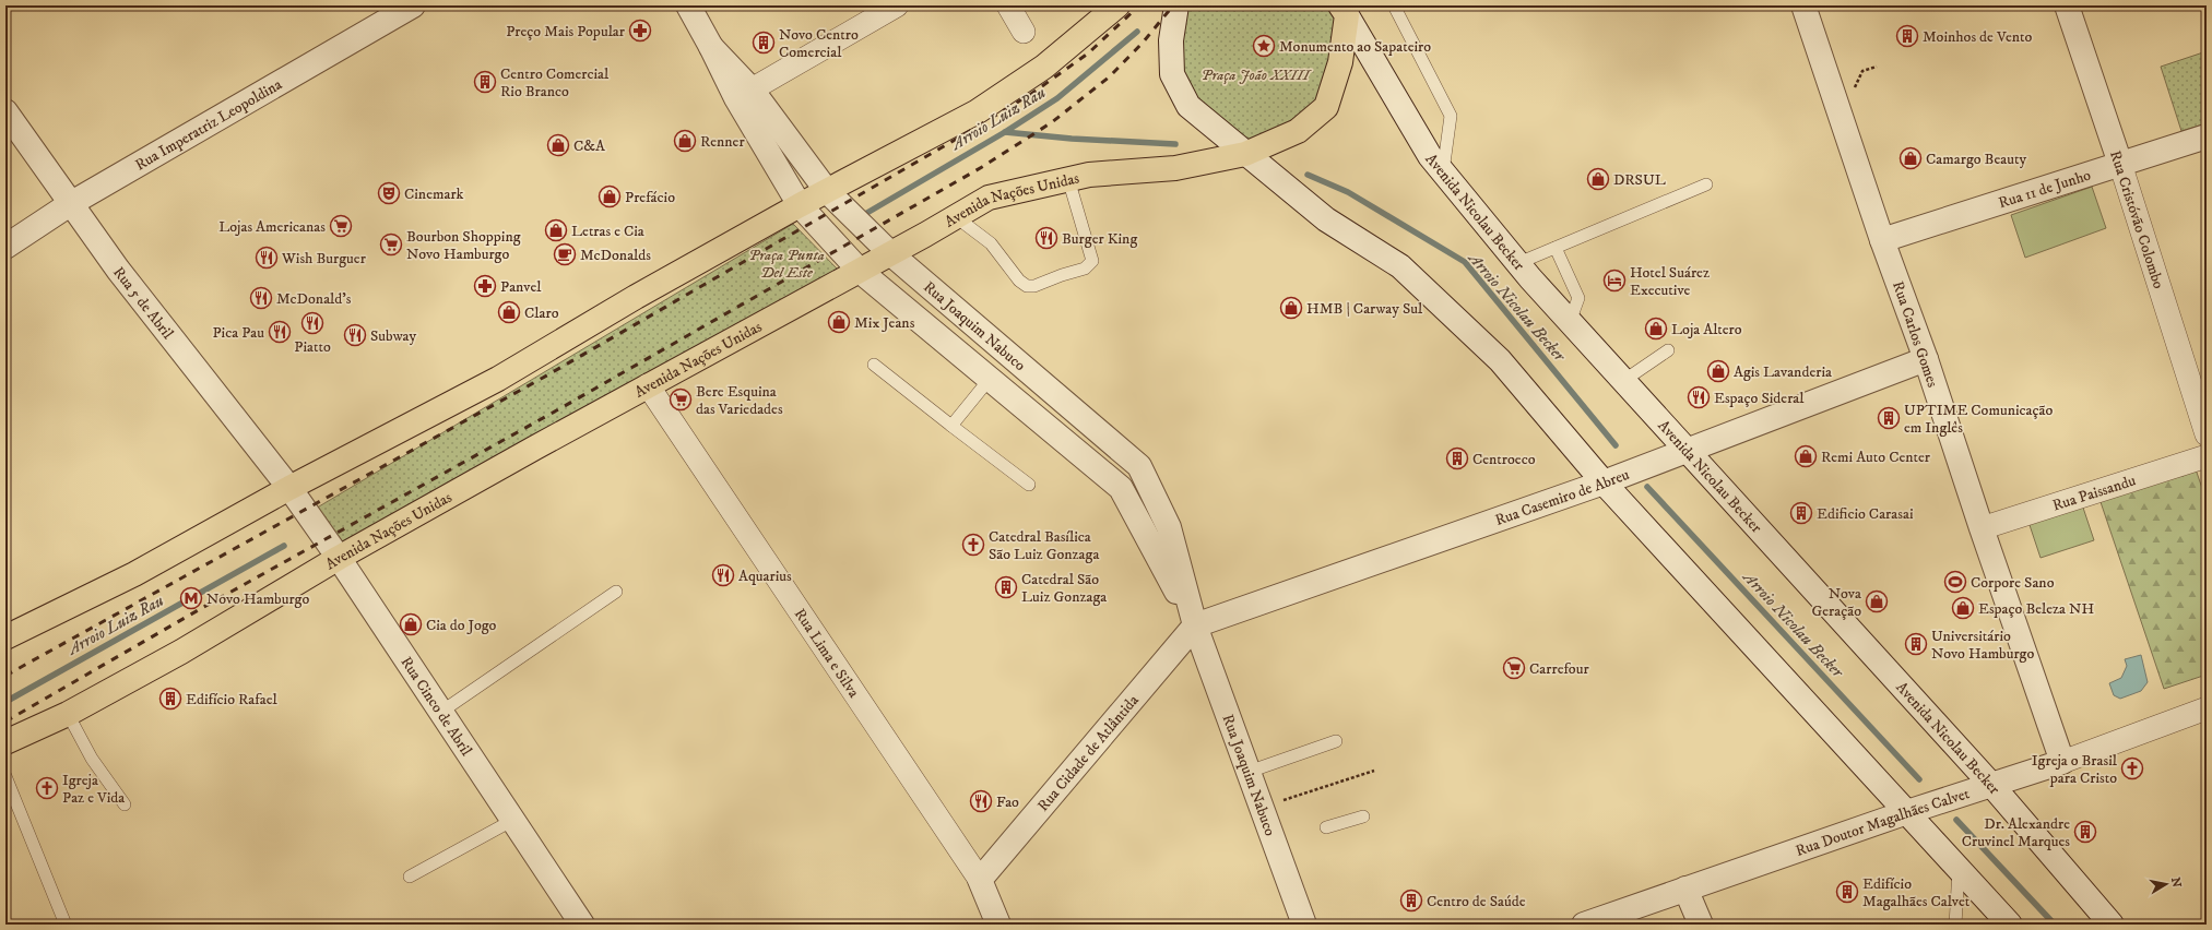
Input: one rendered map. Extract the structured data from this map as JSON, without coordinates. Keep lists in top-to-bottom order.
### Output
{
  "streets": {
    "main road": ["Avenida Nações Unidas"],
    "street": [
      "Rua Imperatriz Leopoldina",
      "Rua 11 de Junho",
      "Avenida Nicolau Becker",
      "Rua Cristóvão Colombo",
      "Rua 5 de Abril",
      "Rua Joaquim Nabuco",
      "Rua Carlos Gomes",
      "Rua Paissandu",
      "Rua Casemiro de Abreu",
      "Rua Lima e Silva",
      "Rua Cinco de Abril",
      "Rua Cidade de Atlântida",
      "Rua Doutor Magalhães Calvet"
    ]
  },
  "crossings": [
    ["Rua Imperatriz Leopoldina", "Rua 5 de Abril"],
    ["Rua 11 de Junho", "Rua Cristóvão Colombo"],
    ["Rua 11 de Junho", "Rua Carlos Gomes"],
    ["Avenida Nações Unidas", "Avenida Nicolau Becker"],
    ["Avenida Nações Unidas", "Rua Joaquim Nabuco"],
    ["Avenida Nações Unidas", "Rua Lima e Silva"],
    ["Avenida Nações Unidas", "Rua Cinco de Abril"],
    ["Avenida Nicolau Becker", "Rua Casemiro de Abreu"],
    ["Avenida Nicolau Becker", "Rua Doutor Magalhães Calvet"],
    ["Rua 5 de Abril", "Rua Cinco de Abril"],
    ["Rua Joaquim Nabuco", "Rua Casemiro de Abreu"],
    ["Rua Joaquim Nabuco", "Rua Cidade de Atlântida"],
    ["Rua Carlos Gomes", "Rua Paissandu"],
    ["Rua Carlos Gomes", "Rua Casemiro de Abreu"],
    ["Rua Carlos Gomes", "Rua Doutor Magalhães Calvet"],
    ["Rua Casemiro de Abreu", "Rua Cidade de Atlântida"],
    ["Rua Lima e Silva", "Rua Cidade de Atlântida"]
  ],
  "water": ["Arroio Luiz Rau", "Arroio Nicolau Becker"],
  "parks": ["Praça João XXIII", "Praça Punta Del Este"],
  "places": {
    "pharmacy": ["Preço Mais Popular", "Panvel"],
    "building": [
      "Moinhos de Vento",
      "Novo Centro Comercial",
      "Centro Comercial Rio Branco",
      "UPTIME Comunicação em Inglês",
      "Centroeco",
      "Edificio Carasai",
      "Catedral São Luiz Gonzaga",
      "Universitário Novo Hamburgo",
      "Edifício Rafael",
      "Dr. Alexandre Cruvinel Marques",
      "Edifício Magalhães Calvet",
      "Centro de Saúde"
    ],
    "place": ["Monumento ao Sapateiro"],
    "shop": [
      "Renner",
      "C&A",
      "Camargo Beauty",
      "DRSUL",
      "Prefácio",
      "Letras e Cia",
      "HMB | Carway Sul",
      "Claro",
      "Mix Jeans",
      "Loja Altero",
      "Agis Lavanderia",
      "Remi Auto Center",
      "Nova Geração",
      "Espaço Beleza NH",
      "Cia do Jogo"
    ],
    "theatre": ["Cinemark"],
    "supermarket": [
      "Lojas Americanas",
      "Bourbon Shopping Novo Hamburgo",
      "Bere Esquina das Variedades",
      "Carrefour"
    ],
    "restaurant": [
      "Burger King",
      "Wish Burguer",
      "McDonald's",
      "Piatto",
      "Pica Pau",
      "Subway",
      "Espaço Sideral",
      "Aquarius",
      "Fao"
    ],
    "cafe": ["McDonalds"],
    "hotel": ["Hotel Suárez Executive"],
    "church": ["Catedral Basílica São Luiz Gonzaga", "Igreja o Brasil para Cristo", "Igreja Paz e Vida"],
    "sports": ["Corpore Sano"],
    "metro station": ["Novo Hamburgo"]
  },
  "north": "right"
}
